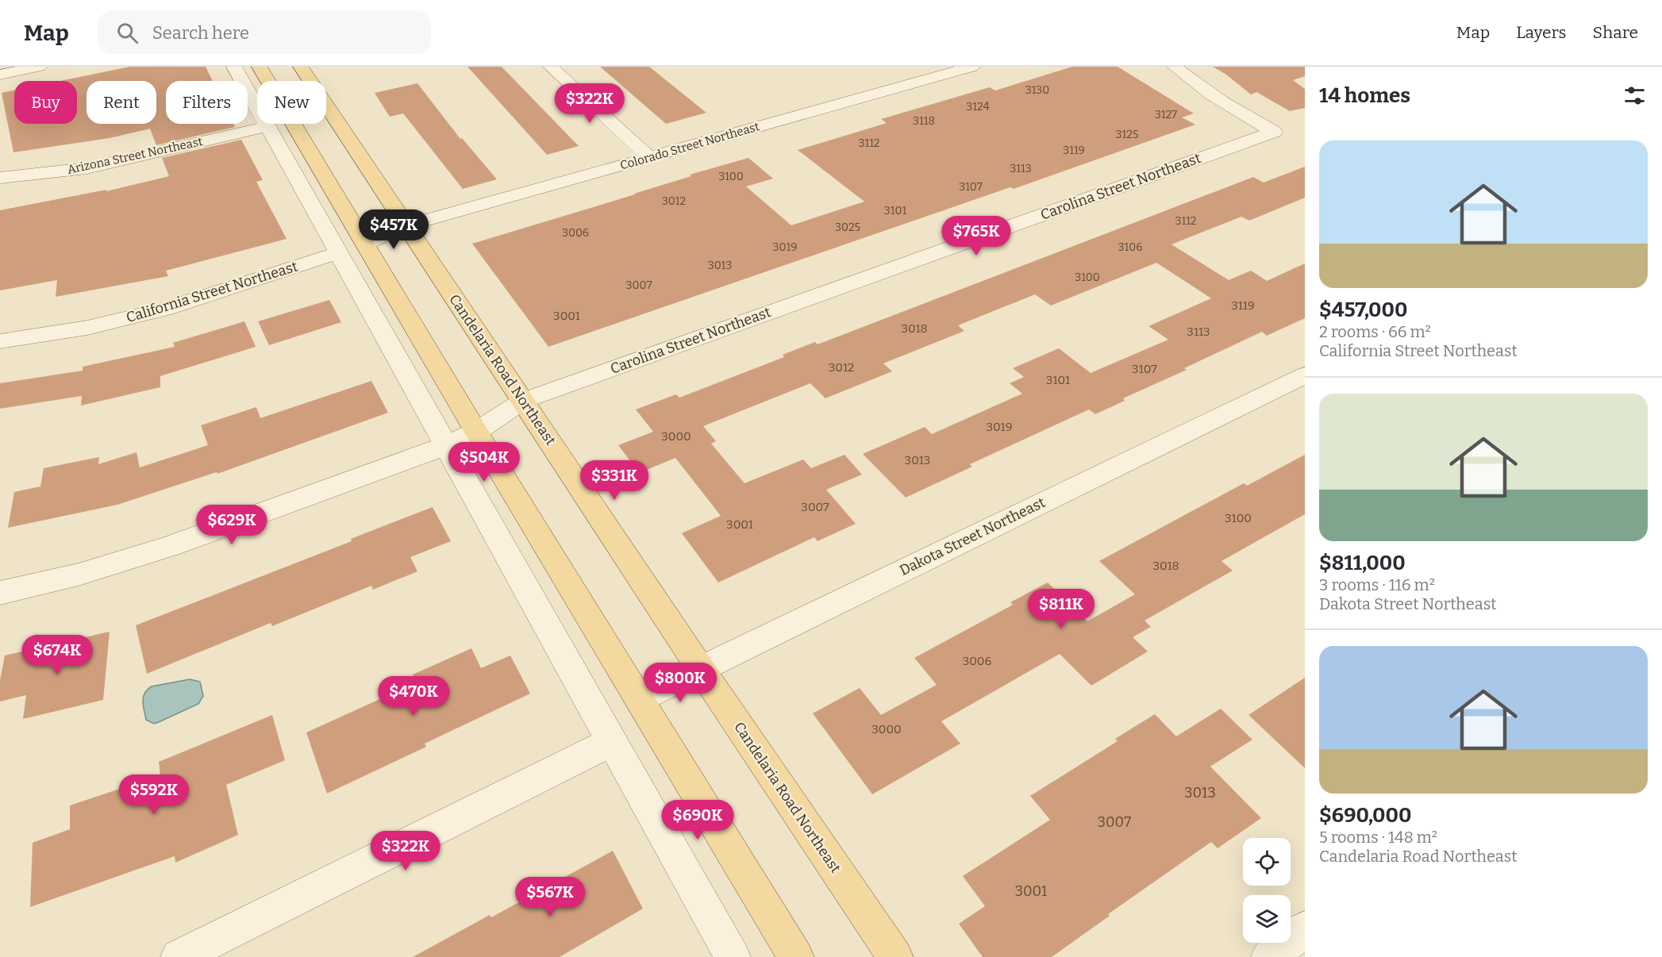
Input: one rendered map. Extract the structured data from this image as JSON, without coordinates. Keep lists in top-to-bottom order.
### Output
{
  "streets": {
    "main road": ["Candelaria Road Northeast"],
    "street": [
      "Colorado Street Northeast",
      "Arizona Street Northeast",
      "Carolina Street Northeast",
      "California Street Northeast",
      "Dakota Street Northeast"
    ]
  },
  "crossings": [
    ["Colorado Street Northeast", "Candelaria Road Northeast"],
    ["Carolina Street Northeast", "Candelaria Road Northeast"],
    ["Candelaria Road Northeast", "Dakota Street Northeast"]
  ],
  "house_numbers": [
    "3130",
    "3124",
    "3127",
    "3118",
    "3125",
    "3112",
    "3119",
    "3113",
    "3100",
    "3107",
    "3012",
    "3101",
    "3112",
    "3025",
    "3006",
    "3019",
    "3106",
    "3013",
    "3100",
    "3007",
    "3119",
    "3001",
    "3018",
    "3113",
    "3012",
    "3107",
    "3101",
    "3019",
    "3000",
    "3013",
    "3007",
    "3100",
    "3001",
    "3018",
    "3006",
    "3000",
    "3013",
    "3007",
    "3001"
  ],
  "page": {
    "header": "Map",
    "search": "Search here",
    "nav": ["Map", "Layers", "Share"],
    "heading": "14 homes",
    "chip": [
      "Buy",
      "Rent",
      "Filters",
      "New"
    ],
    "price": [
      "$322K",
      "$457K",
      "$765K",
      "$504K",
      "$331K",
      "$629K",
      "$811K",
      "$674K",
      "$800K",
      "$470K",
      "$592K",
      "$690K",
      "$322K",
      "$567K"
    ],
    "list": [
      {
        "name": "$457,000",
        "note": "2 rooms · 66 m² · California Street Northeast"
      },
      {
        "name": "$811,000",
        "note": "3 rooms · 116 m² · Dakota Street Northeast"
      },
      {
        "name": "$690,000",
        "note": "5 rooms · 148 m² · Candelaria Road Northeast"
      }
    ]
  }
}
